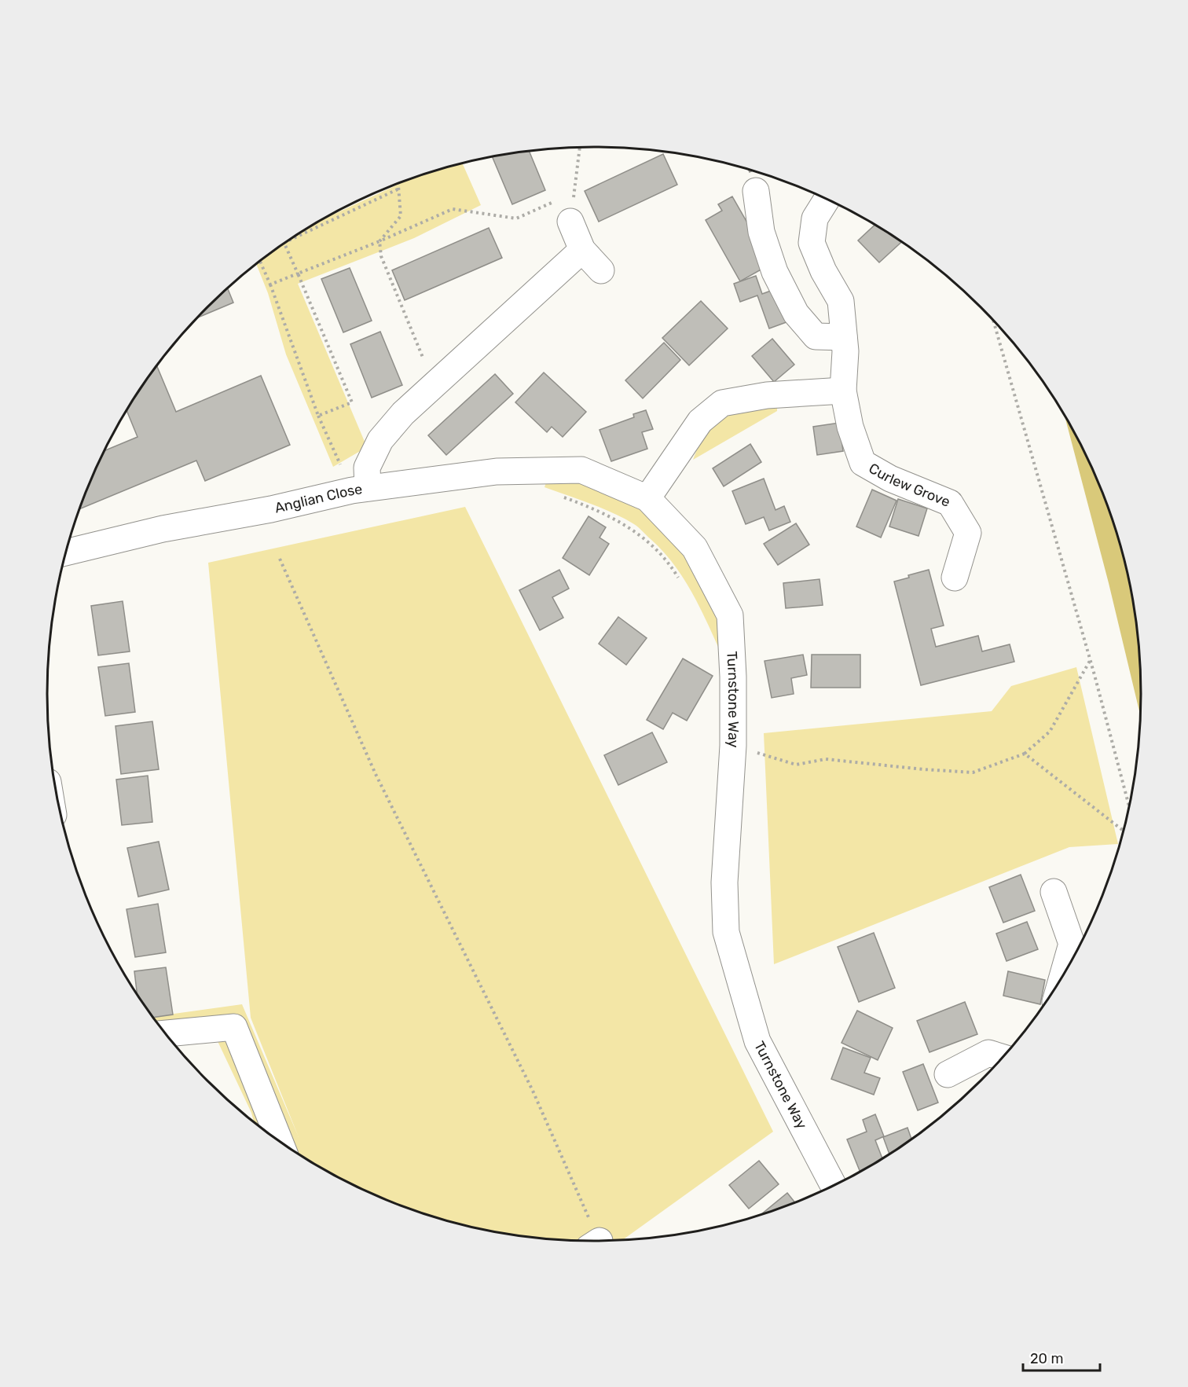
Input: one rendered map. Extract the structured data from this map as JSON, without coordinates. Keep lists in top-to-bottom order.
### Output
{
  "streets": {
    "street": ["Curlew Grove", "Anglian Close", "Turnstone Way"]
  },
  "crossings": [
    ["Anglian Close", "Turnstone Way"]
  ],
  "scale_bar": "20 m"
}
